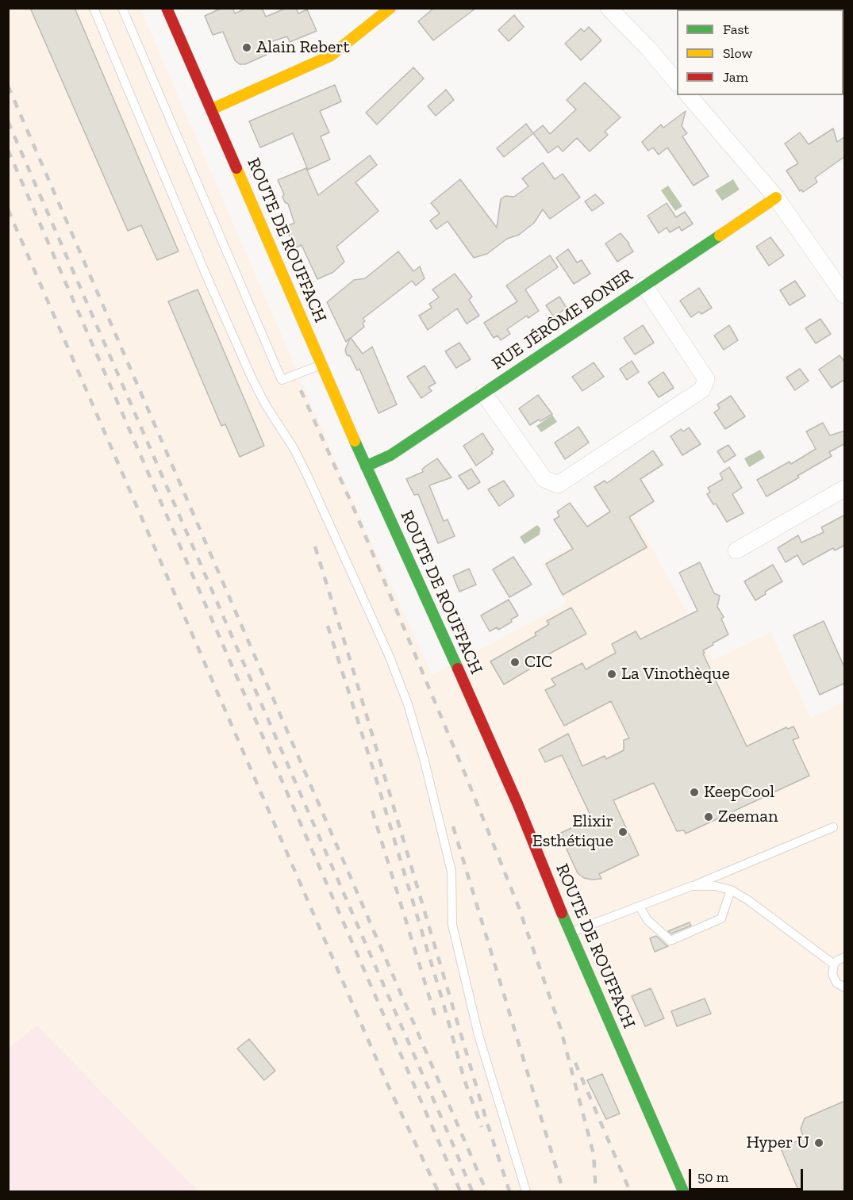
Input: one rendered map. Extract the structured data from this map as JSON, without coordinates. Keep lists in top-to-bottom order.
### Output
{
  "streets": {
    "main road": ["ROUTE DE ROUFFACH", "RUE JÉRÔME BONER"]
  },
  "crossings": [
    ["ROUTE DE ROUFFACH", "RUE JÉRÔME BONER"]
  ],
  "places": [
    "Alain Rebert",
    "CIC",
    "La Vinothèque",
    "KeepCool",
    "Zeeman",
    "Elixir Esthétique",
    "Hyper U"
  ],
  "legend": ["Fast", "Slow", "Jam"],
  "scale_bar": "50 m"
}
